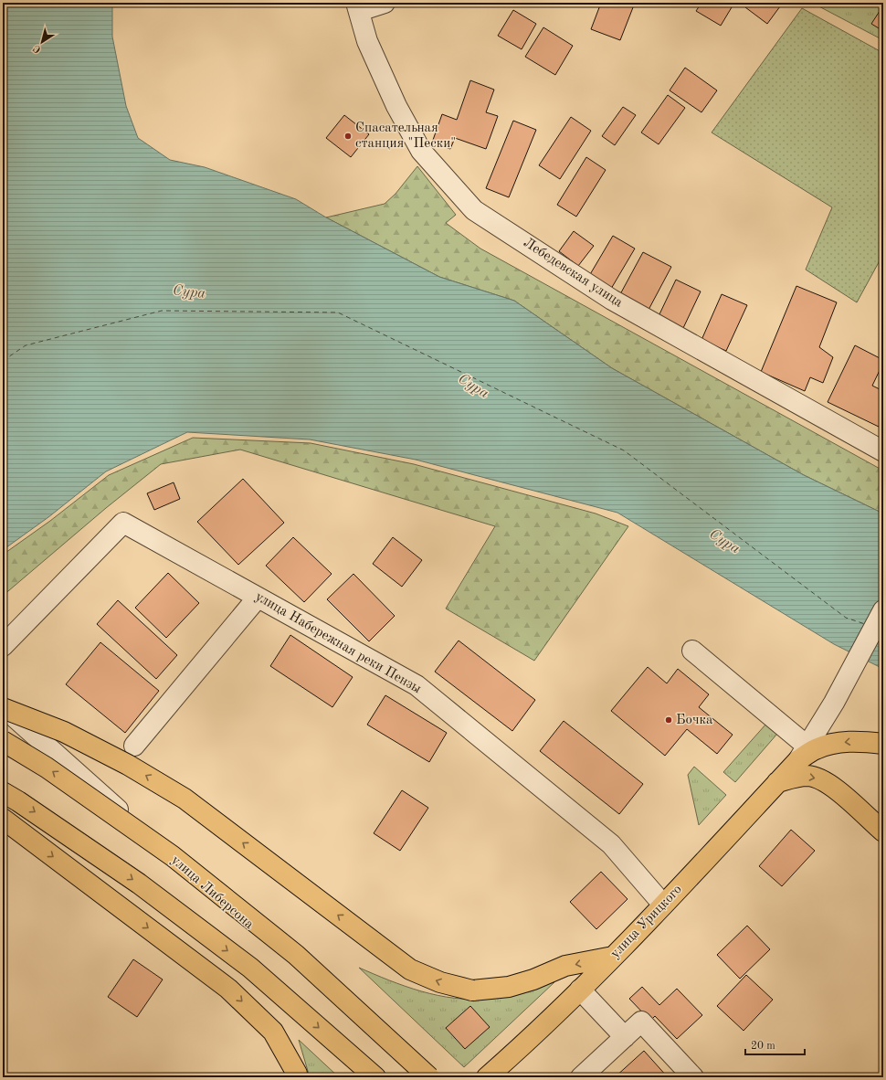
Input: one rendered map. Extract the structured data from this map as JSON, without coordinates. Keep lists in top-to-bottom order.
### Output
{
  "streets": {
    "main road": ["улица Урицкого"],
    "street": ["Лебедевская улица", "улица Набережная реки Пензы", "улица Либерсона"]
  },
  "crossings": [
    ["улица Набережная реки Пензы", "улица Урицкого"]
  ],
  "water": ["Сура"],
  "places": ["Спасательная станция \"Пески\"", "Бочка"],
  "scale_bar": "20 m",
  "north": "bottom left"
}
